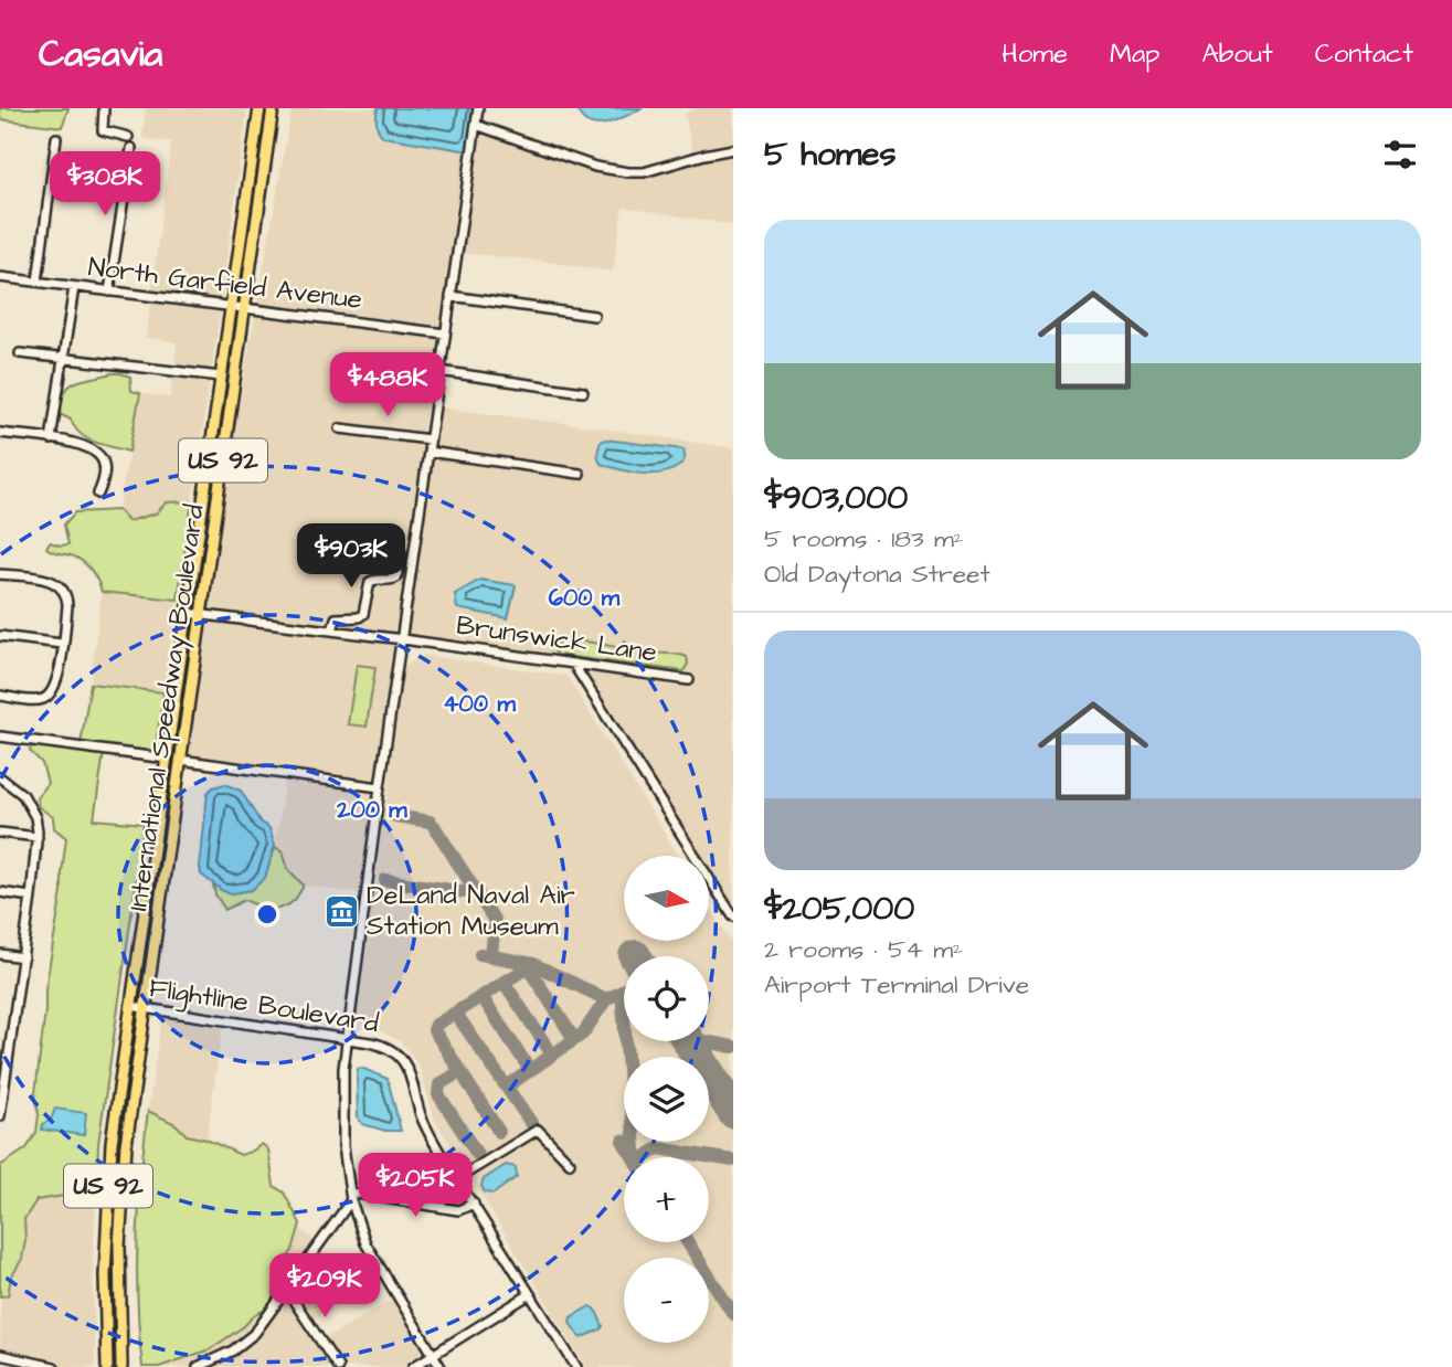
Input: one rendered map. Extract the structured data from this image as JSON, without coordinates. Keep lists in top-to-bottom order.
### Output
{
  "streets": {
    "main road": ["US 92", "International Speedway Boulevard"],
    "street": ["North Garfield Avenue", "Brunswick Lane", "Flightline Boulevard"]
  },
  "crossings": [
    ["North Garfield Avenue", "International Speedway Boulevard"],
    ["Brunswick Lane", "International Speedway Boulevard"],
    ["International Speedway Boulevard", "Flightline Boulevard"]
  ],
  "places": {
    "museum": ["DeLand Naval Air Station Museum"]
  },
  "north": "right",
  "page": {
    "header": "Casavia",
    "nav": [
      "Home",
      "Map",
      "About",
      "Contact"
    ],
    "heading": "5 homes",
    "price": [
      "$308K",
      "$488K",
      "$903K",
      "$205K",
      "$209K"
    ],
    "list": [
      {
        "name": "$903,000",
        "note": "5 rooms · 183 m² · Old Daytona Street"
      },
      {
        "name": "$205,000",
        "note": "2 rooms · 54 m² · Airport Terminal Drive"
      }
    ],
    "map_buttons": ["+", "−"]
  },
  "rings": ["600 m", "400 m", "200 m"]
}
